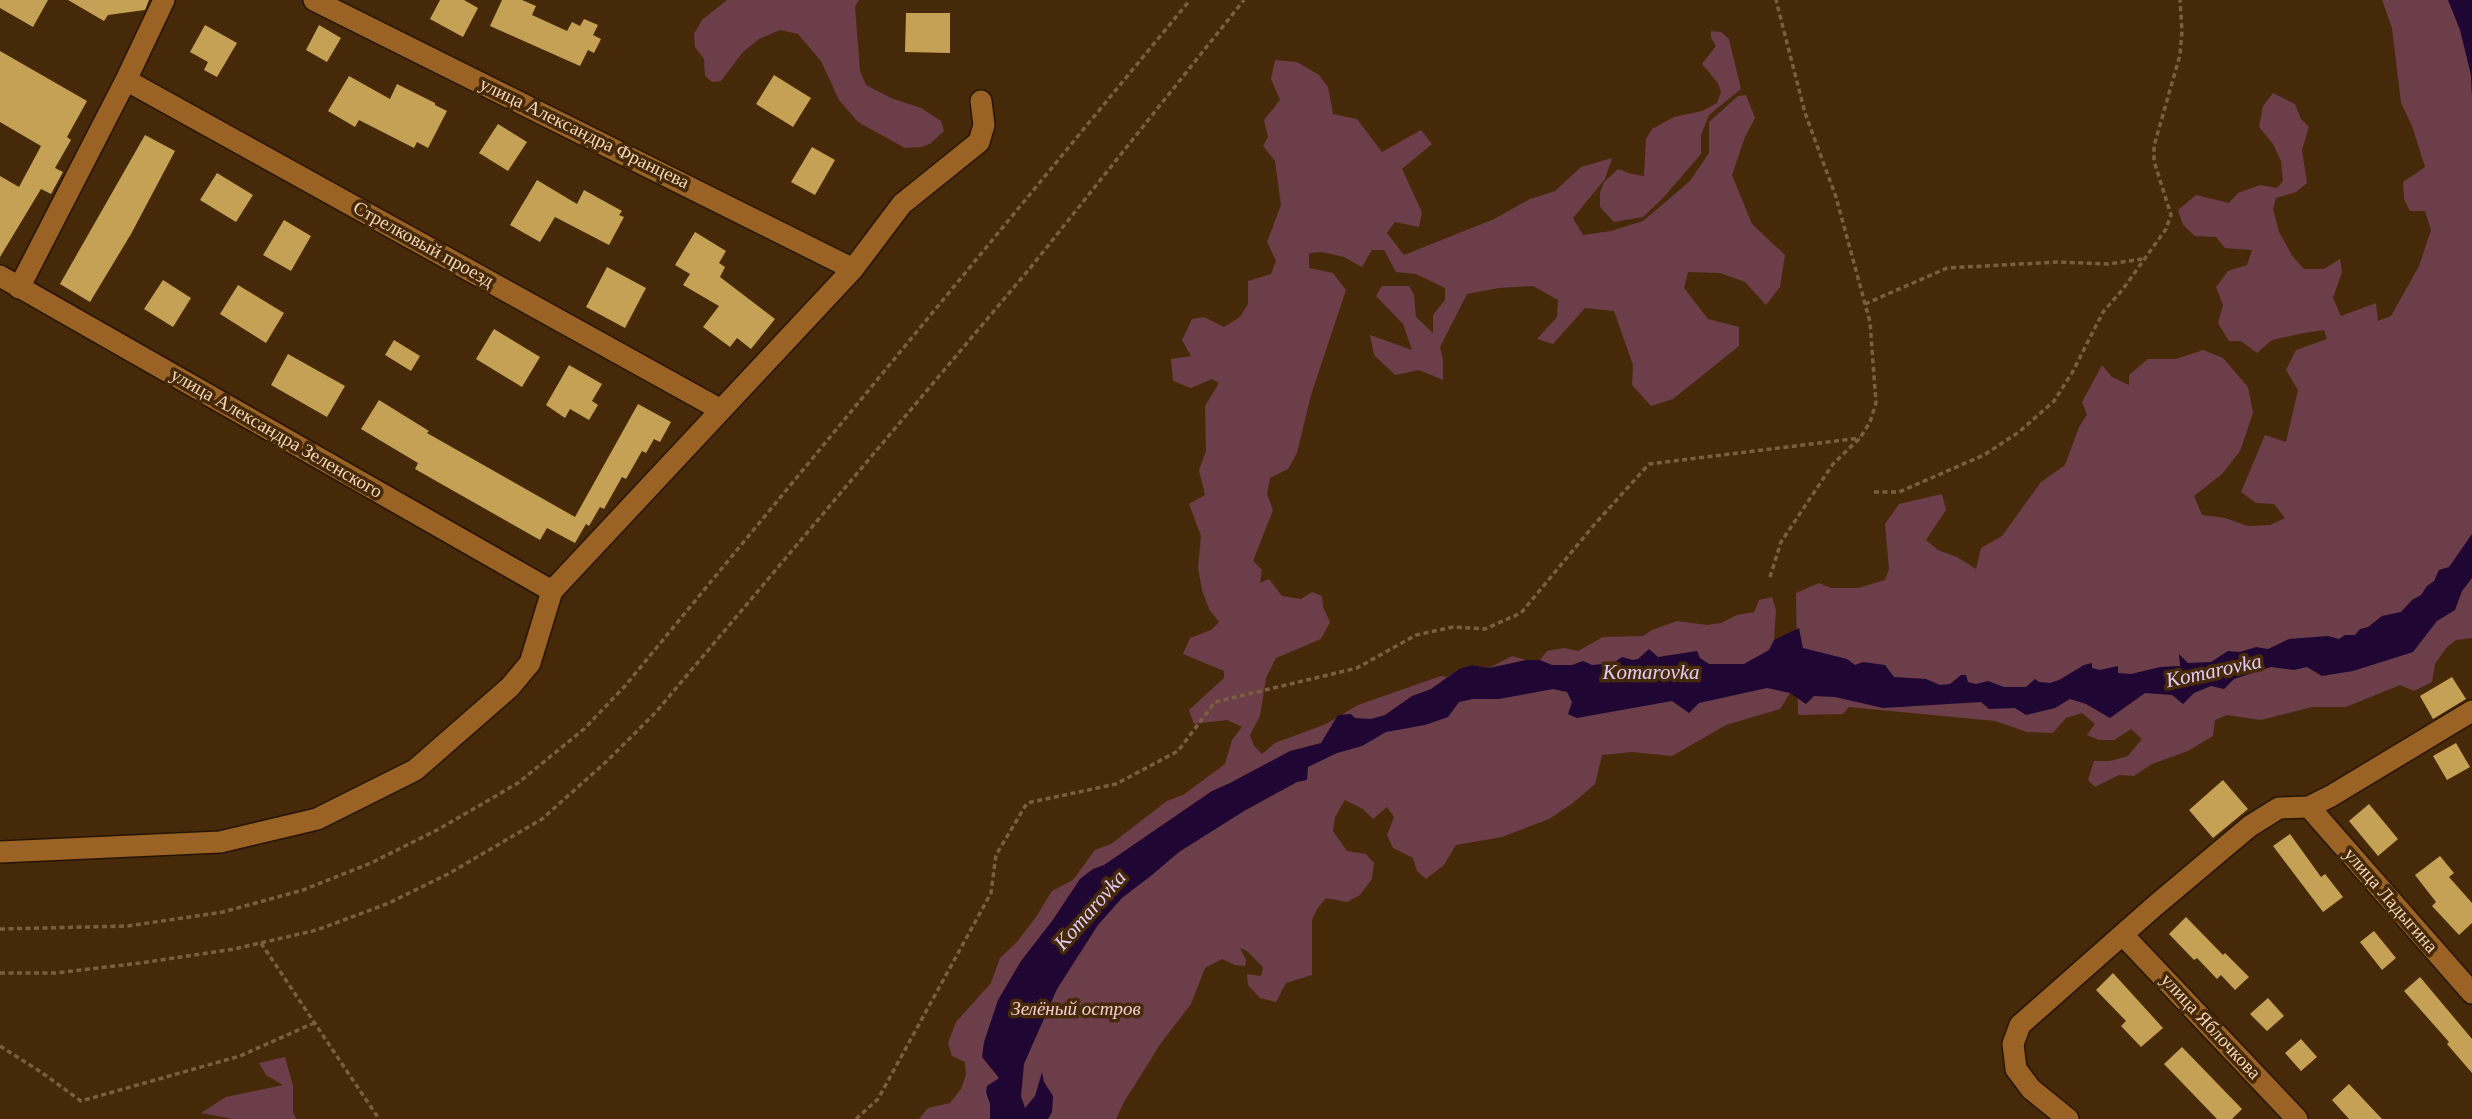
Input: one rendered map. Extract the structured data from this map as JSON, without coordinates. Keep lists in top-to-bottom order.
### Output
{
  "streets": {
    "street": [
      "улица Александра Францева",
      "Стрелковый проезд",
      "улица Александра Зеленского",
      "улица Ладыгина",
      "улица Яблочкова"
    ]
  },
  "water": ["Komarovka"],
  "parks": ["Зелёный остров"]
}
